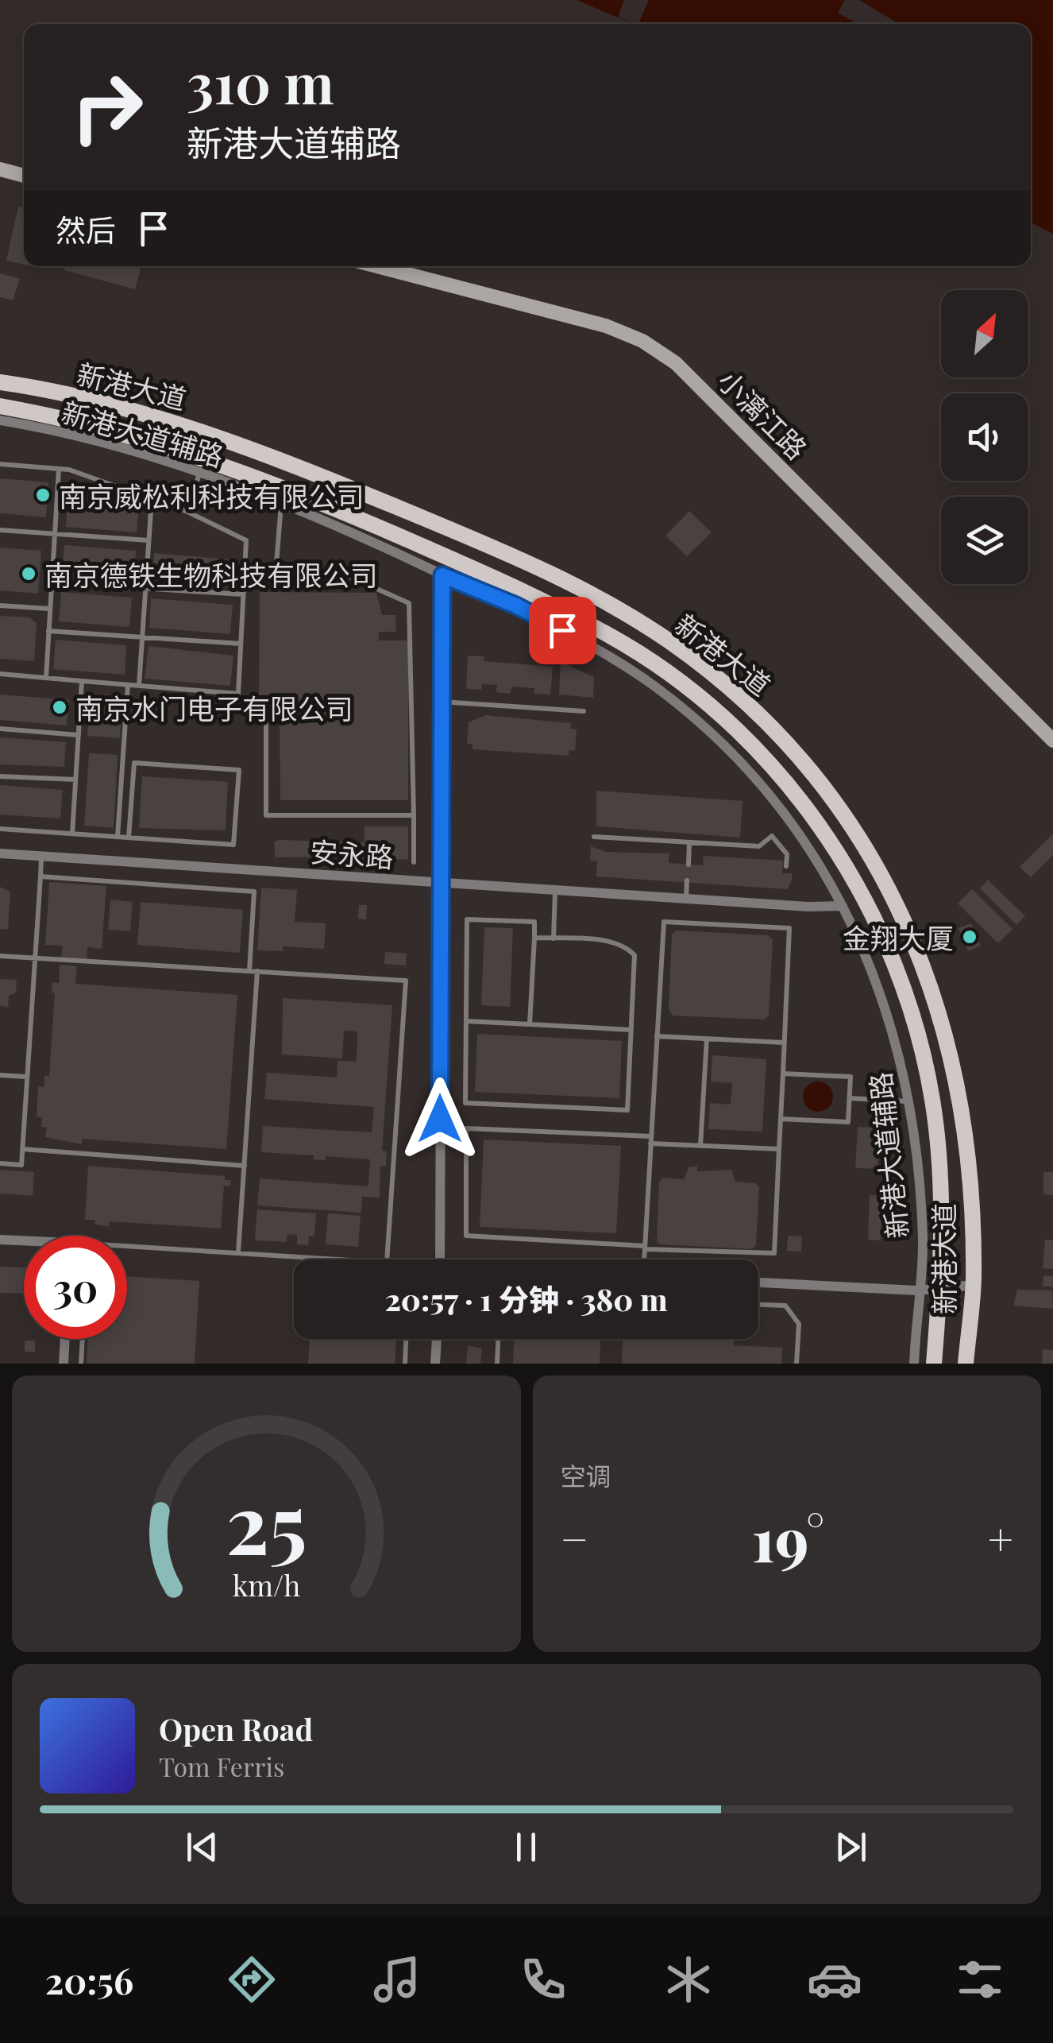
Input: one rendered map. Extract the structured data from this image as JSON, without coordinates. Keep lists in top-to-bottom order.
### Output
{
  "streets": {
    "main road": ["新港大道"],
    "street": ["小漓江路", "新港大道辅路", "安永路"]
  },
  "crossings": [
    ["新港大道辅路", "安永路"]
  ],
  "places": [
    "南京威松利科技有限公司",
    "南京德铁生物科技有限公司",
    "南京水门电子有限公司",
    "金翔大厦"
  ],
  "north": "top right",
  "page": {
    "turn": ["310 m", "新港大道辅路"],
    "then": "然后",
    "limit": "30",
    "trip": "20:57 · 1 分钟 · 380 m",
    "tile": "空调",
    "heat": ["−", "19°", "+"],
    "song": ["Open Road", "Tom Ferris"],
    "tabs": "20:56",
    "gauge": ["25", "km/h"]
  }
}
